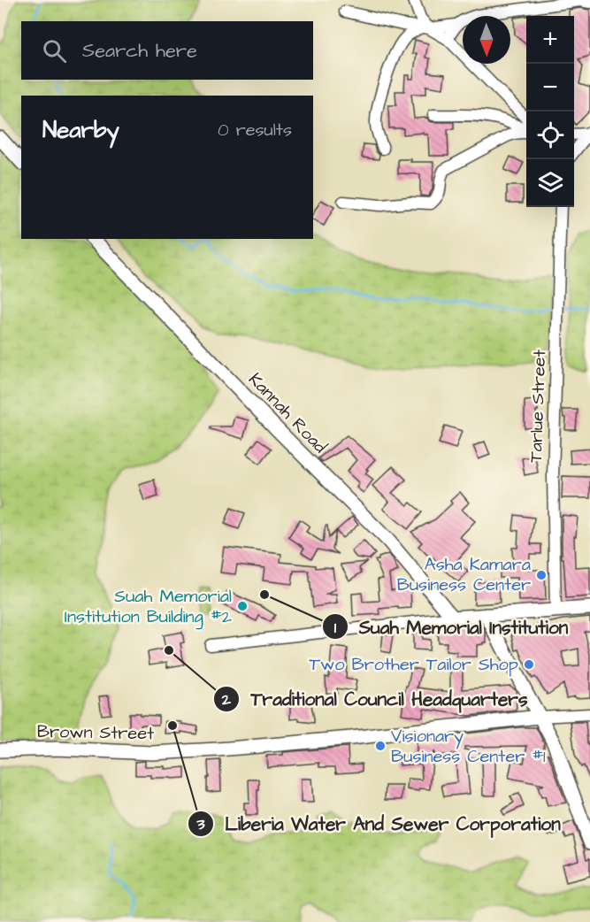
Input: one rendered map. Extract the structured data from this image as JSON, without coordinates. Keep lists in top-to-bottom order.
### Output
{
  "streets": {
    "street": ["Tarlue Street", "Kannah Road", "Brown Street"]
  },
  "places": [
    "Asha Kamara Business Center",
    "Suah Memorial Institution",
    "Suah Memorial Institution Building #2",
    "Traditional Council Headquarters",
    "Two Brother Tailor Shop",
    "Liberia Water And Sewer Corporation",
    "Visionary Business Center #1"
  ],
  "north": "bottom",
  "page": {
    "map_buttons": ["+", "−"],
    "search": "Search here",
    "heading": ["Nearby", "0 results"]
  }
}
